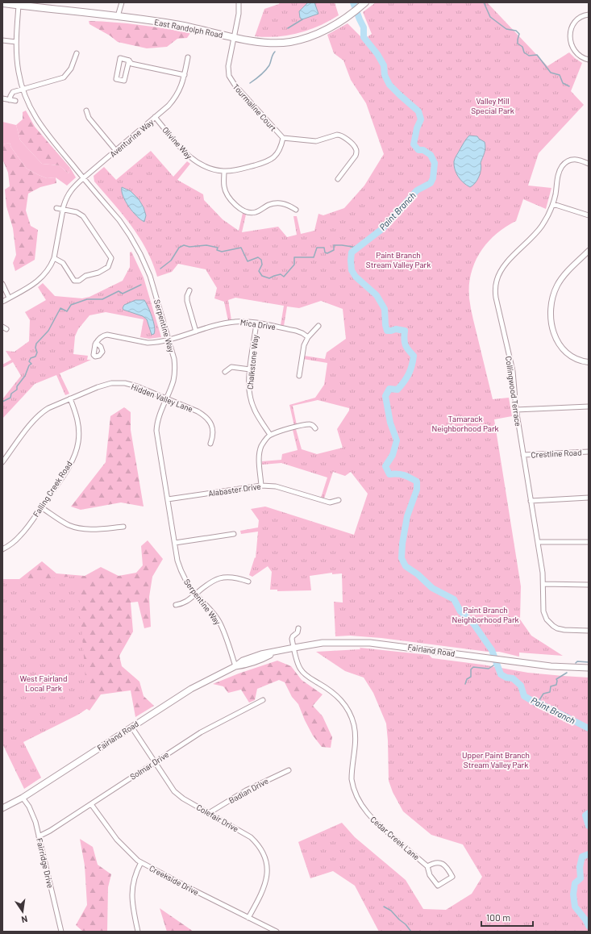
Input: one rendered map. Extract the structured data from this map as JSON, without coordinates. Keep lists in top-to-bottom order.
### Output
{
  "streets": {
    "main road": ["East Randolph Road", "Fairland Road"],
    "street": [
      "Tourmaline Court",
      "Aventurine Way",
      "Olivine Way",
      "Mica Drive",
      "Serpentine Way",
      "Chalkstone Way",
      "Collingwood Terrace",
      "Hidden Valley Lane",
      "Crestline Road",
      "Falling Creek Road",
      "Alabaster Drive",
      "Solmar Drive",
      "Badian Drive",
      "Colefair Drive",
      "Cedar Creek Lane",
      "Fairridge Drive",
      "Creekside Drive"
    ]
  },
  "crossings": [
    ["East Randolph Road", "Tourmaline Court"],
    ["East Randolph Road", "Serpentine Way"],
    ["Tourmaline Court", "Olivine Way"],
    ["Aventurine Way", "Olivine Way"],
    ["Aventurine Way", "Serpentine Way"],
    ["Mica Drive", "Serpentine Way"],
    ["Mica Drive", "Chalkstone Way"],
    ["Serpentine Way", "Hidden Valley Lane"],
    ["Serpentine Way", "Alabaster Drive"],
    ["Serpentine Way", "Fairland Road"],
    ["Collingwood Terrace", "Crestline Road"],
    ["Hidden Valley Lane", "Falling Creek Road"],
    ["Fairland Road", "Colefair Drive"],
    ["Fairland Road", "Cedar Creek Lane"],
    ["Fairland Road", "Fairridge Drive"],
    ["Solmar Drive", "Colefair Drive"],
    ["Solmar Drive", "Fairridge Drive"],
    ["Solmar Drive", "Creekside Drive"],
    ["Badian Drive", "Colefair Drive"],
    ["Colefair Drive", "Creekside Drive"]
  ],
  "water": ["Paint Branch"],
  "parks": [
    "Valley Mill Special Park",
    "Paint Branch Stream Valley Park",
    "Tamarack Neighborhood Park",
    "Paint Branch Neighborhood Park",
    "West Fairland Local Park",
    "Upper Paint Branch Stream Valley Park"
  ],
  "scale_bar": "100 m",
  "north": "bottom"
}
